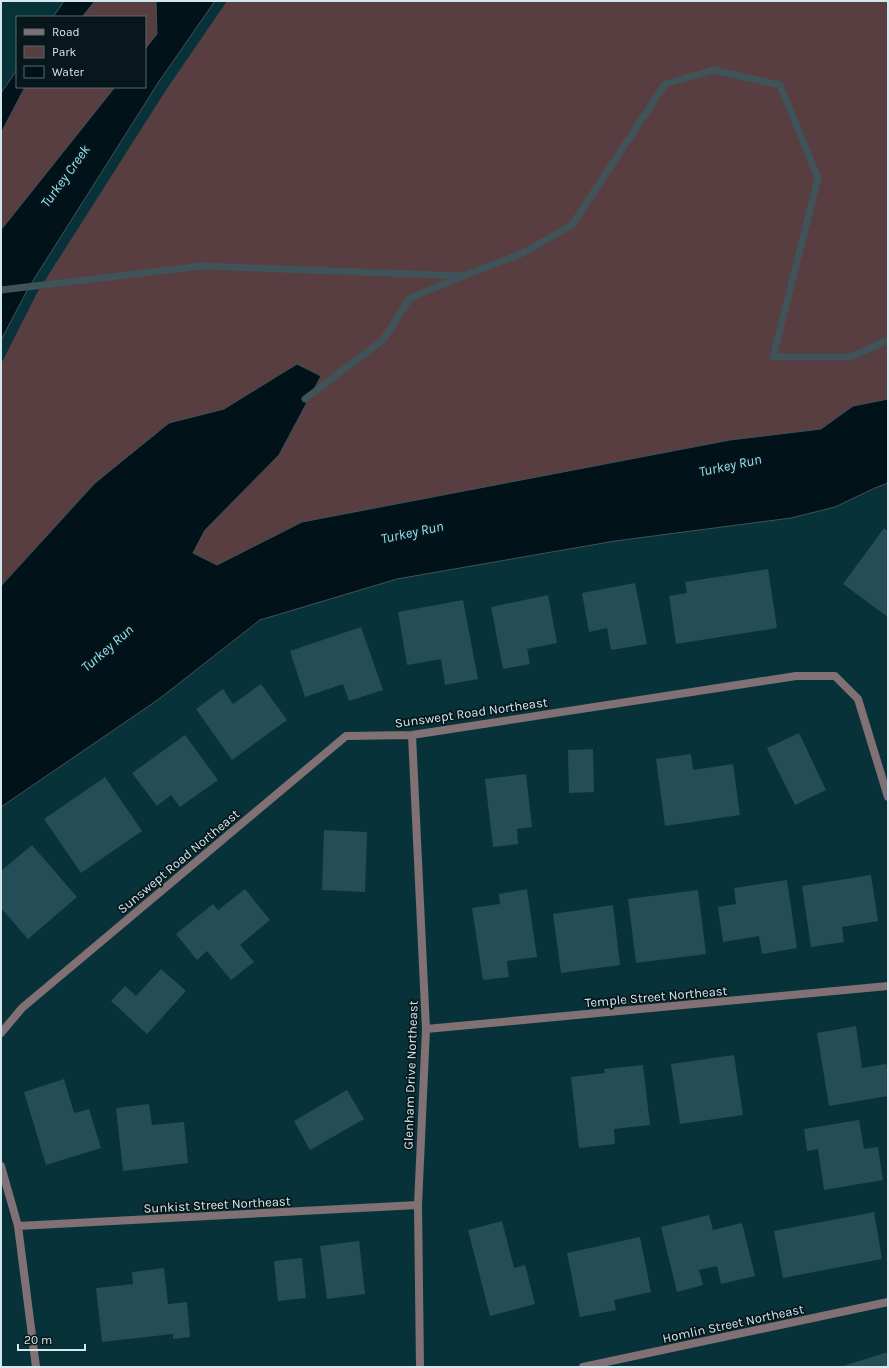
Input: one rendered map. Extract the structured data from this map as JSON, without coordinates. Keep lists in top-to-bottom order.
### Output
{
  "streets": {
    "street": [
      "Sunswept Road Northeast",
      "Temple Street Northeast",
      "Glenham Drive Northeast",
      "Sunkist Street Northeast",
      "Homlin Street Northeast"
    ]
  },
  "crossings": [
    ["Sunswept Road Northeast", "Glenham Drive Northeast"],
    ["Temple Street Northeast", "Glenham Drive Northeast"],
    ["Glenham Drive Northeast", "Sunkist Street Northeast"]
  ],
  "water": ["Turkey Creek", "Turkey Run"],
  "legend": ["Road", "Park", "Water"],
  "scale_bar": "20 m"
}
